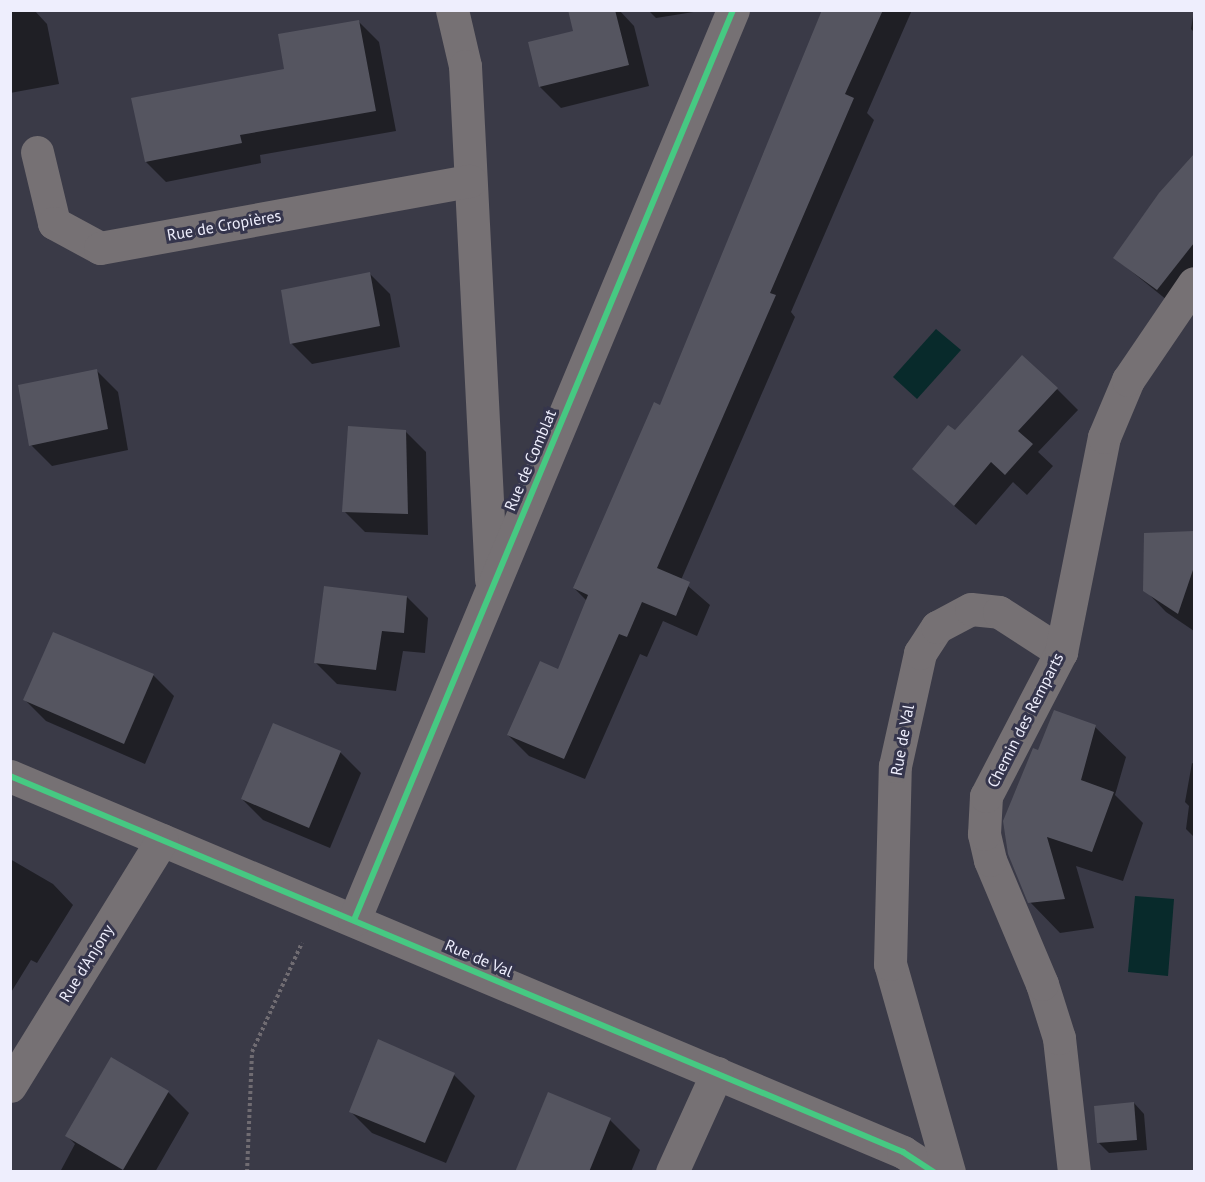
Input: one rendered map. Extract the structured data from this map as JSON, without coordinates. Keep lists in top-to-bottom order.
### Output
{
  "streets": {
    "street": [
      "Rue de Cropières",
      "Rue de Comblat",
      "Chemin des Remparts",
      "Rue de Val",
      "Rue d'Anjony"
    ]
  },
  "crossings": [
    ["Rue de Comblat", "Rue de Val"],
    ["Chemin des Remparts", "Rue de Val"],
    ["Rue de Val", "Rue d'Anjony"]
  ]
}
